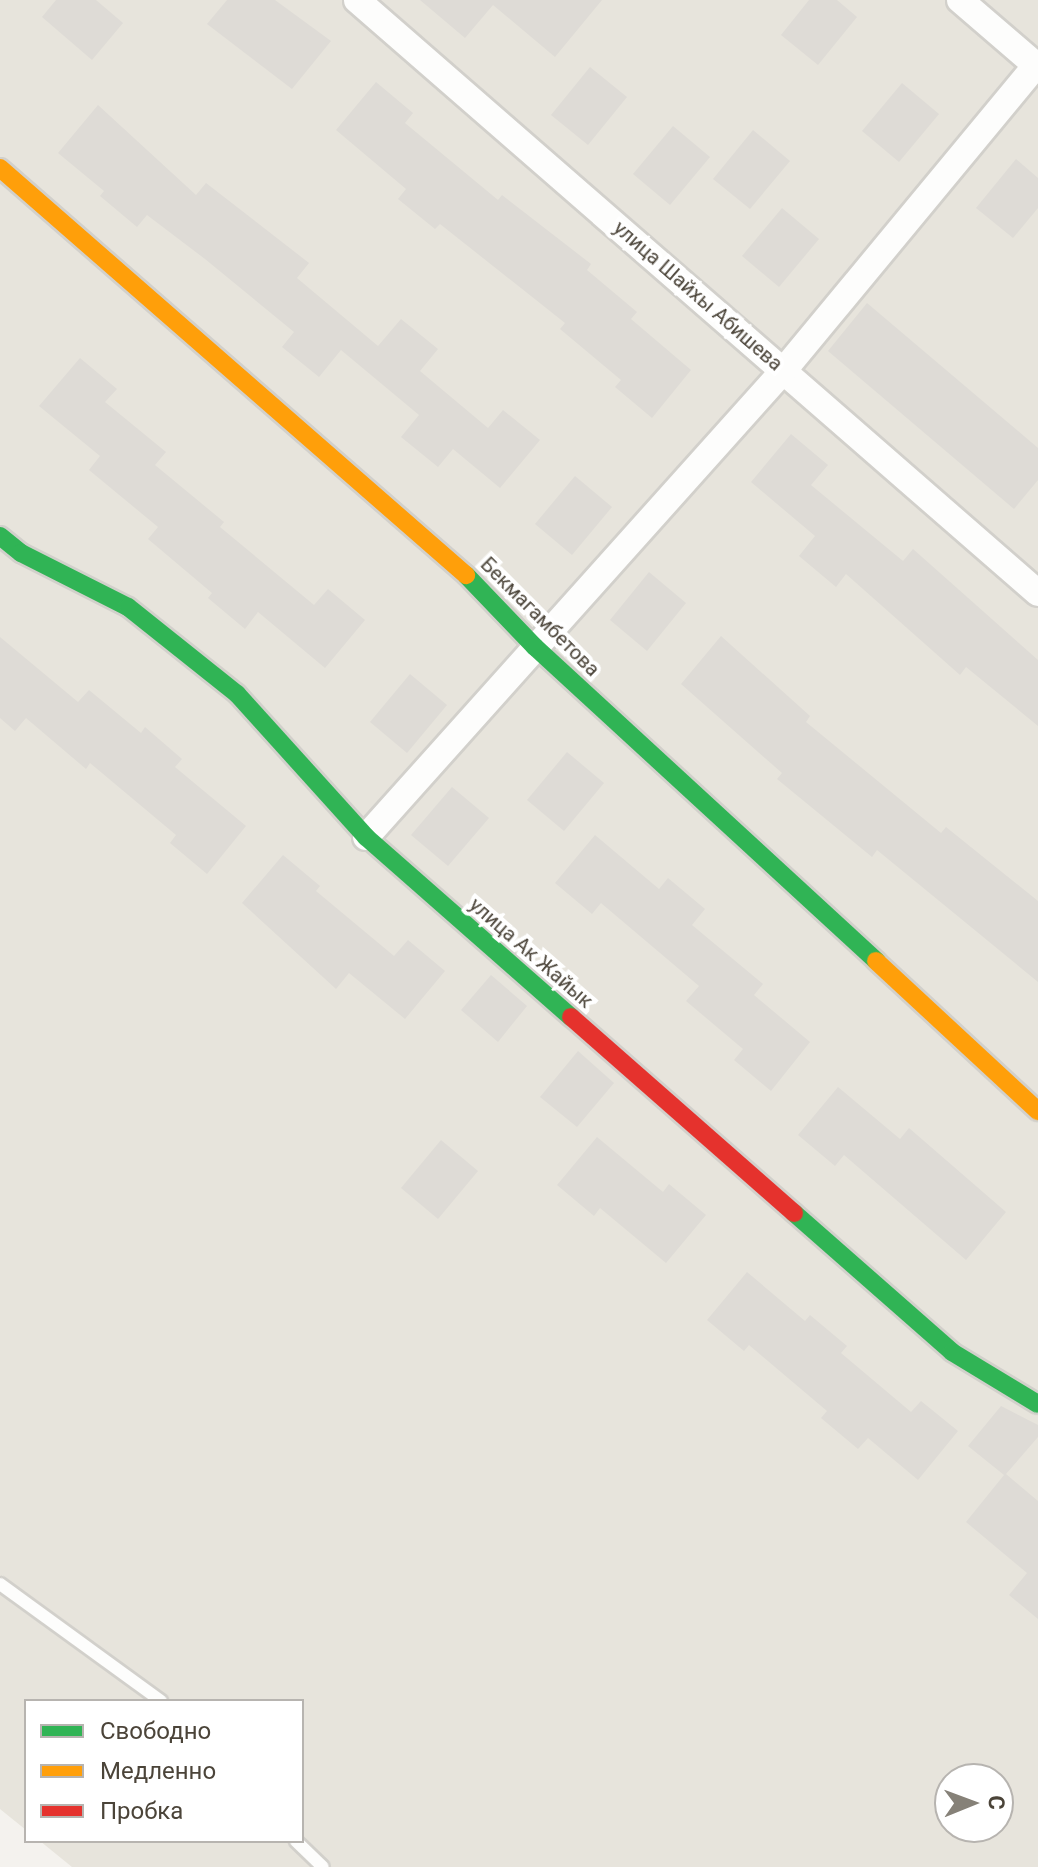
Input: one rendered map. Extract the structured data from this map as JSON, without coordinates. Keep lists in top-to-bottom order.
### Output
{
  "streets": {
    "street": ["улица Шайхы Абишева", "Бекмагамбетова", "улица Ак Жайык"]
  },
  "legend": ["Свободно", "Медленно", "Пробка"],
  "north": "right"
}
